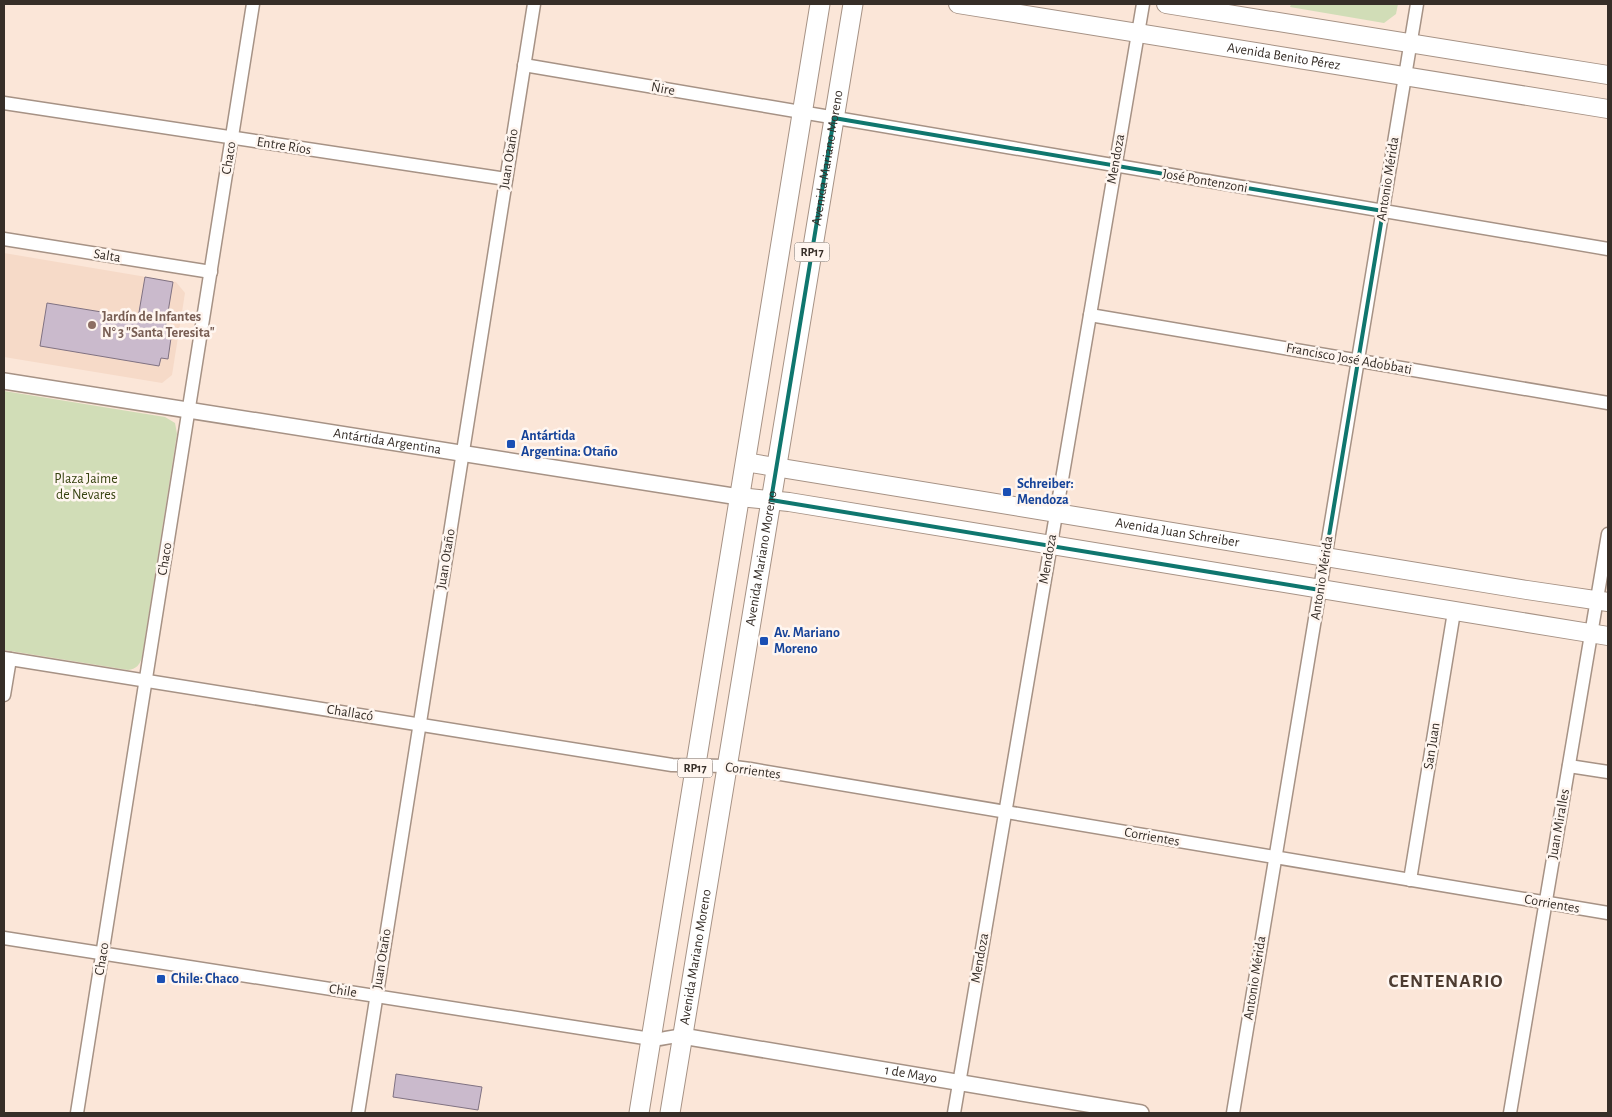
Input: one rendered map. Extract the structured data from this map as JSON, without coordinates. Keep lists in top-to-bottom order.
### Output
{
  "streets": {
    "main road": [
      "Avenida Benito Pérez",
      "Avenida Mariano Moreno",
      "RP17",
      "Antártida Argentina",
      "Avenida Juan Schreiber"
    ],
    "street": [
      "Ñire",
      "Entre Ríos",
      "Chaco",
      "Juan Otaño",
      "Mendoza",
      "Antonio Mérida",
      "José Pontenzoni",
      "Salta",
      "Francisco José Adobbati",
      "Challacó",
      "San Juan",
      "Corrientes",
      "Juan Miralles",
      "Chile",
      "1 de Mayo"
    ]
  },
  "crossings": [
    ["Avenida Benito Pérez", "Mendoza"],
    ["Avenida Benito Pérez", "Antonio Mérida"],
    ["Ñire", "Juan Otaño"],
    ["Ñire", "José Pontenzoni"],
    ["Ñire", "RP17"],
    ["Entre Ríos", "Chaco"],
    ["Entre Ríos", "Juan Otaño"],
    ["Chaco", "Salta"],
    ["Chaco", "Antártida Argentina"],
    ["Chaco", "Challacó"],
    ["Chaco", "Chile"],
    ["Juan Otaño", "Antártida Argentina"],
    ["Juan Otaño", "Challacó"],
    ["Juan Otaño", "Chile"],
    ["Avenida Mariano Moreno", "José Pontenzoni"],
    ["Avenida Mariano Moreno", "Antártida Argentina"],
    ["Avenida Mariano Moreno", "Avenida Juan Schreiber"],
    ["Avenida Mariano Moreno", "Corrientes"],
    ["Avenida Mariano Moreno", "Chile"],
    ["Avenida Mariano Moreno", "1 de Mayo"],
    ["Mendoza", "José Pontenzoni"],
    ["Mendoza", "Francisco José Adobbati"],
    ["Mendoza", "Avenida Juan Schreiber"],
    ["Mendoza", "Corrientes"],
    ["Mendoza", "1 de Mayo"],
    ["Antonio Mérida", "José Pontenzoni"],
    ["Antonio Mérida", "Francisco José Adobbati"],
    ["Antonio Mérida", "Avenida Juan Schreiber"],
    ["Antonio Mérida", "Corrientes"],
    ["José Pontenzoni", "RP17"],
    ["RP17", "Antártida Argentina"],
    ["RP17", "Avenida Juan Schreiber"],
    ["RP17", "Challacó"],
    ["RP17", "Corrientes"],
    ["RP17", "Chile"],
    ["Avenida Juan Schreiber", "Juan Miralles"],
    ["Challacó", "Corrientes"],
    ["San Juan", "Corrientes"],
    ["Corrientes", "Juan Miralles"],
    ["Chile", "1 de Mayo"]
  ],
  "districts": ["CENTENARIO"],
  "parks": ["Plaza Jaime de Nevares"],
  "places": {
    "other": ["Jardín de Infantes N° 3 \"Santa Teresita\""],
    "transit": [
      "Antártida Argentina: Otaño",
      "Schreiber: Mendoza",
      "Av. Mariano Moreno",
      "Chile: Chaco"
    ]
  }
}
